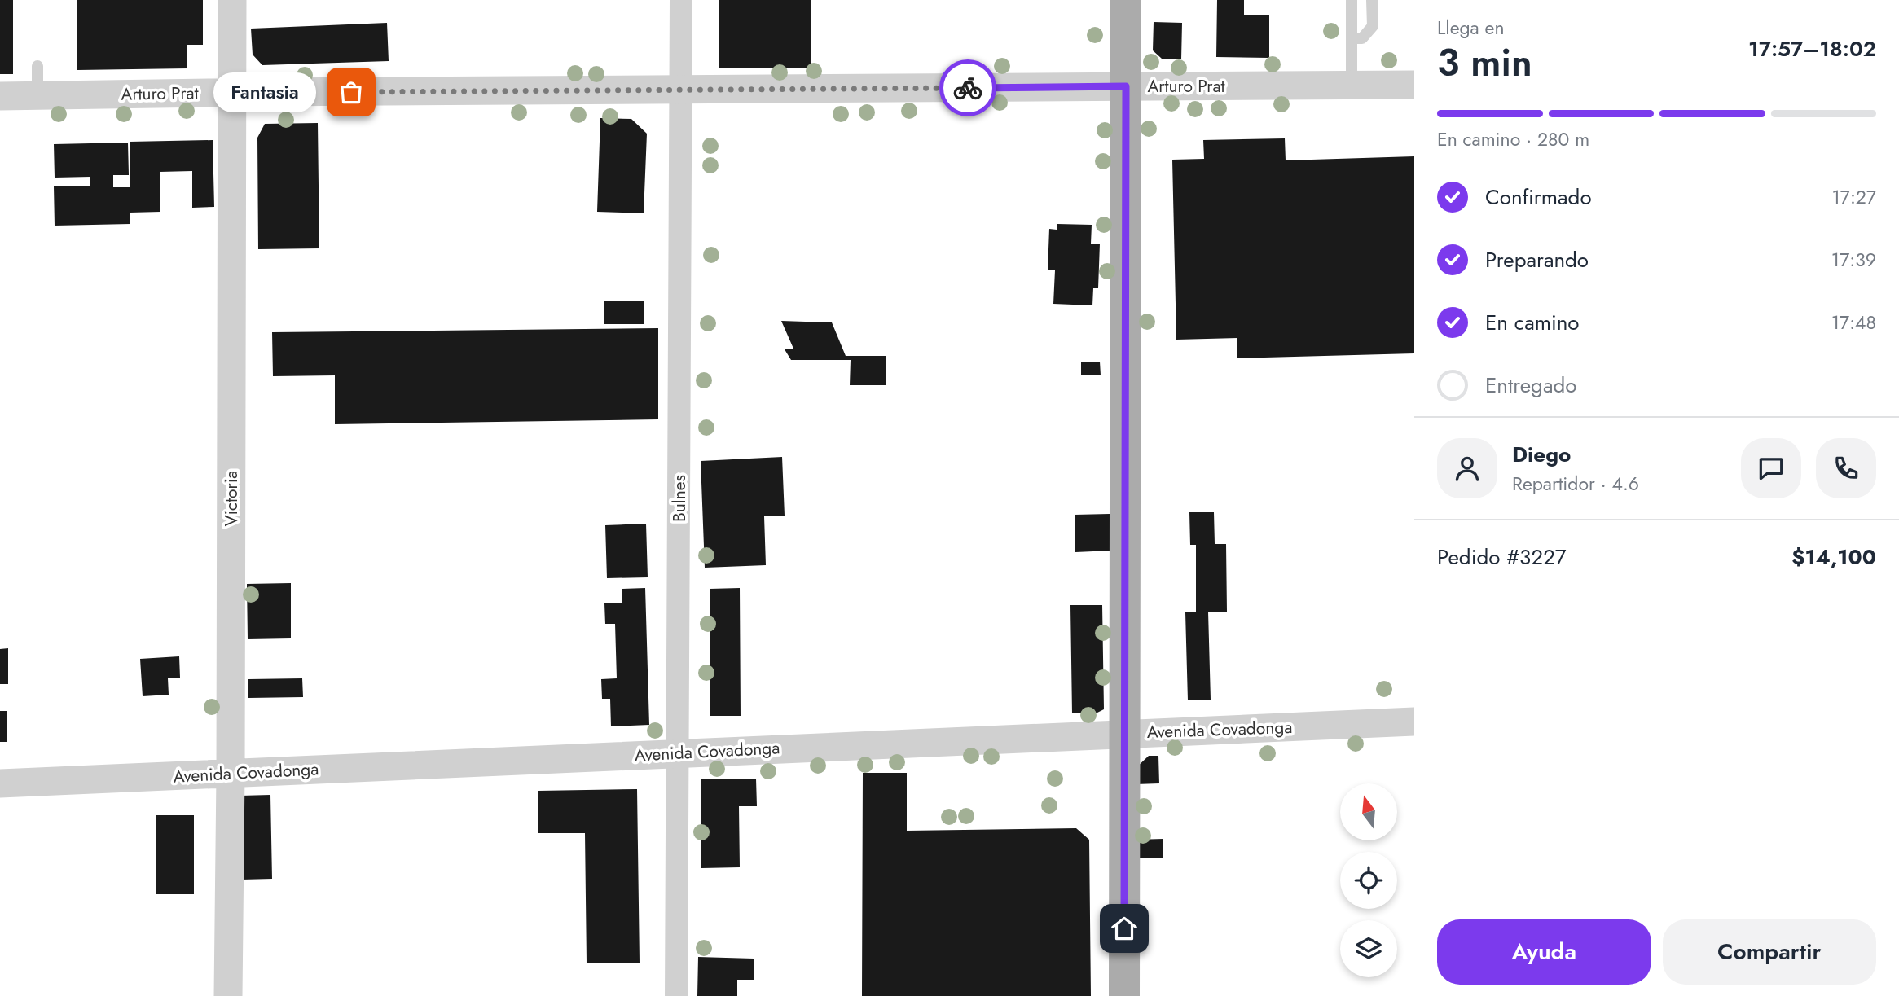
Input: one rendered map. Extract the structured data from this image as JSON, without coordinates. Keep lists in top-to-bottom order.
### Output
{
  "streets": {
    "street": [
      "Arturo Prat",
      "Victoria",
      "Bulnes",
      "Avenida Covadonga"
    ]
  },
  "crossings": [
    ["Arturo Prat", "Victoria"],
    ["Arturo Prat", "Bulnes"],
    ["Victoria", "Avenida Covadonga"],
    ["Bulnes", "Avenida Covadonga"]
  ],
  "places": ["Fantasia"],
  "north": "top",
  "page": {
    "heading": ["3 min", "Llega en", "17:57–18:02"],
    "panel": [
      "Diego",
      "Repartidor · 4.6",
      "Pedido #3227",
      "$14,100"
    ],
    "bubble": "Fantasia",
    "bar": "En camino · 280 m",
    "list": [
      ["Confirmado", "17:27"],
      ["Preparando", "17:39"],
      ["En camino", "17:48"],
      "Entregado"
    ],
    "buttons": ["Ayuda", "Compartir"]
  }
}
